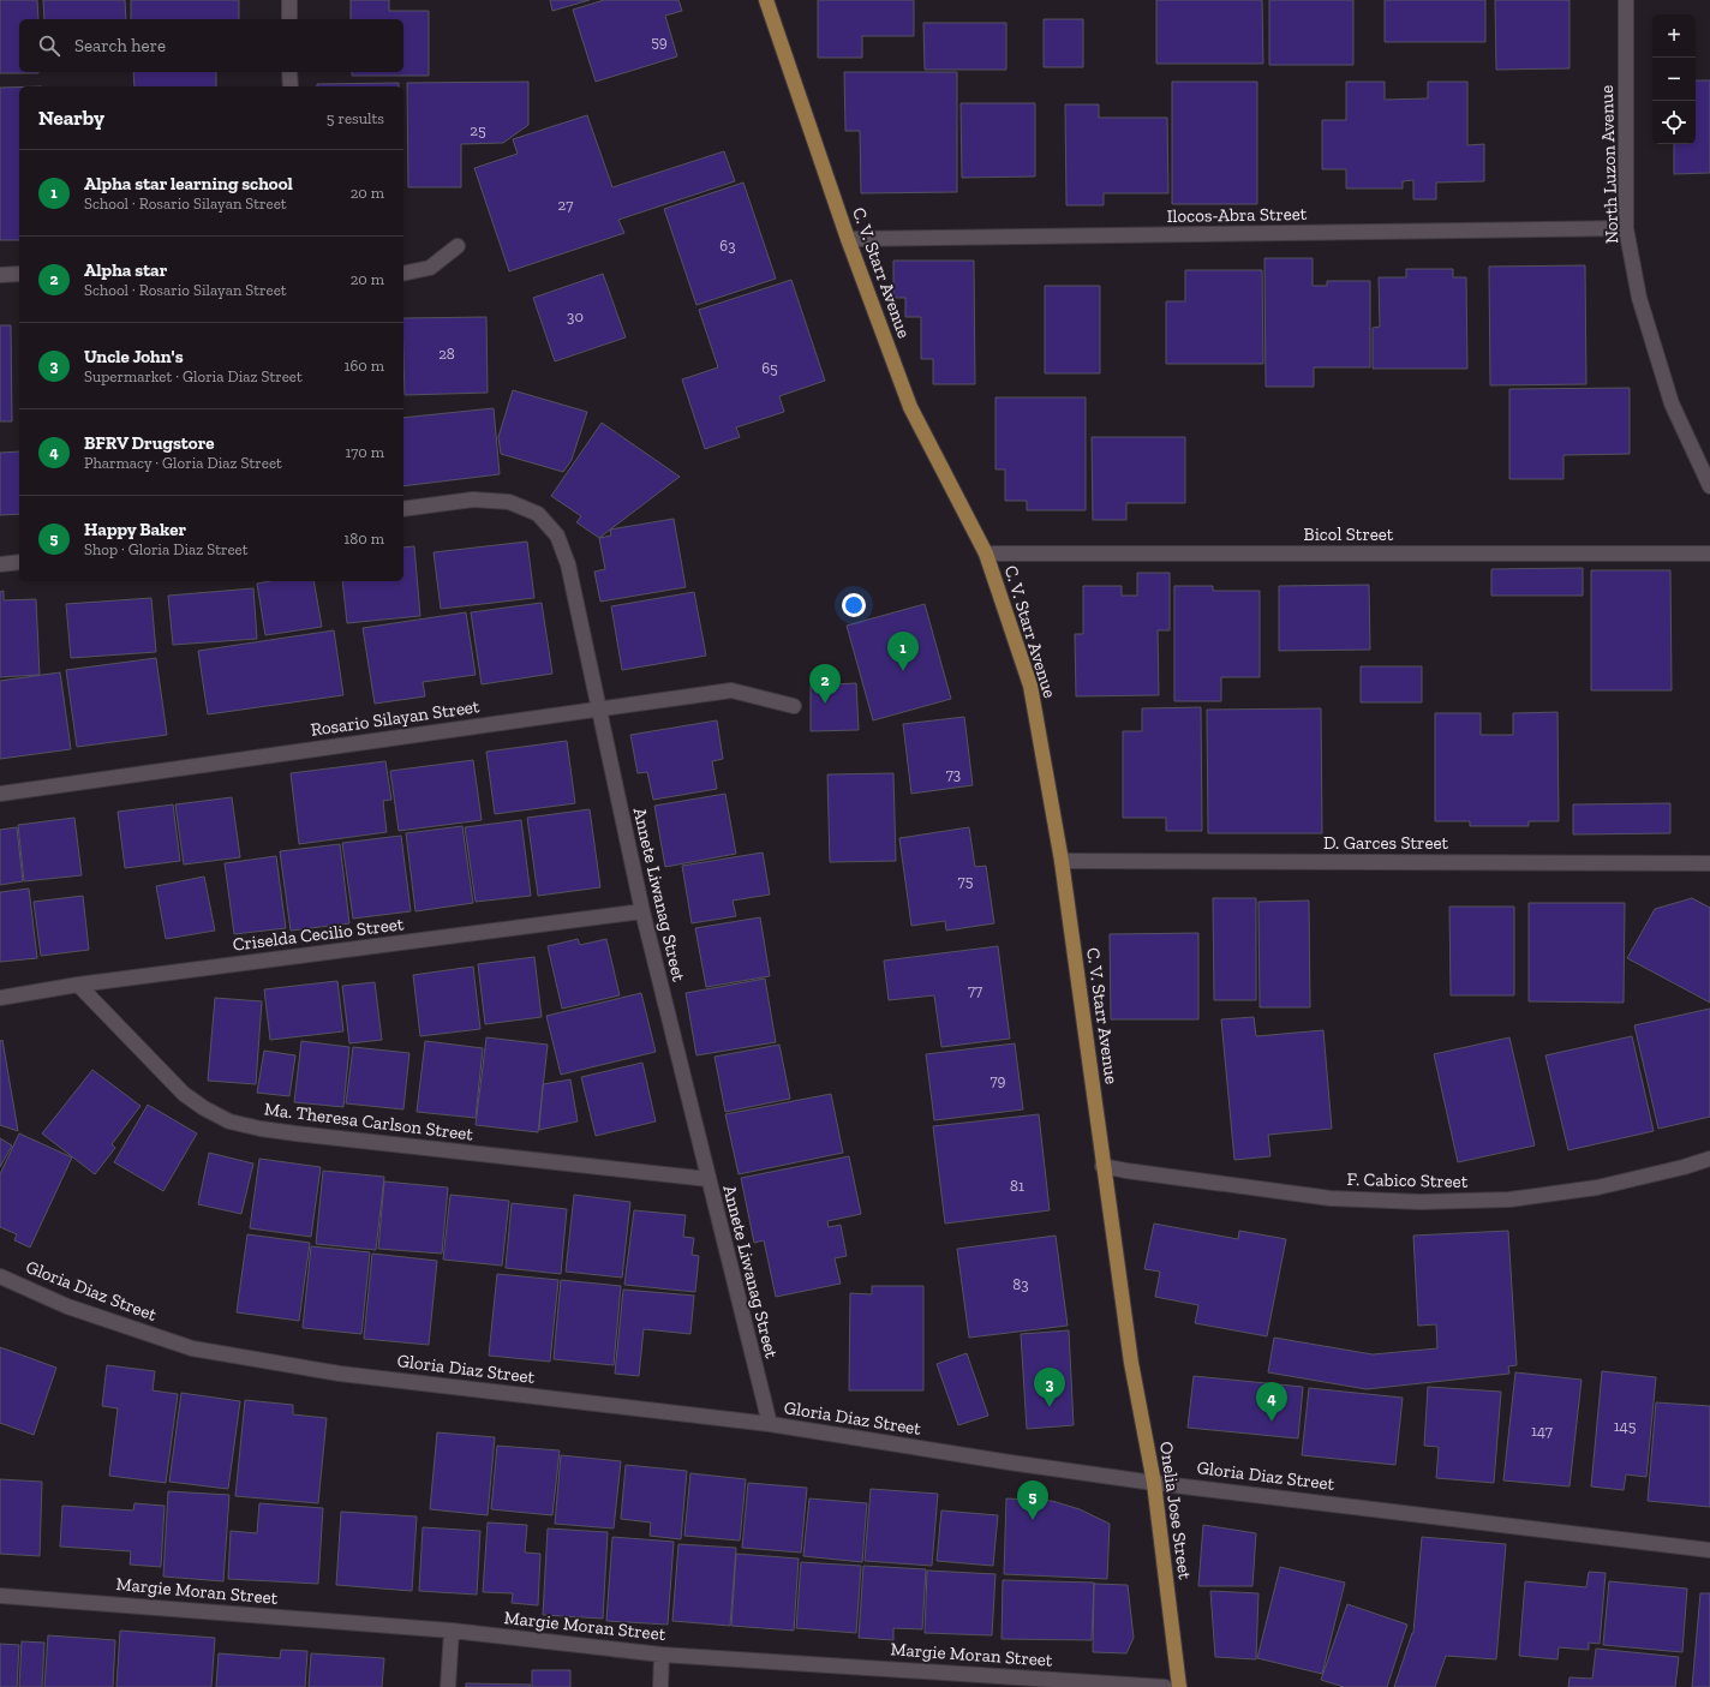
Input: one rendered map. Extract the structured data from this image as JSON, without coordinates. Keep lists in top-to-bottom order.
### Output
{
  "streets": {
    "main road": ["C. V. Starr Avenue", "Onelia Jose Street"],
    "street": [
      "North Luzon Avenue",
      "Ilocos-Abra Street",
      "Bicol Street",
      "Rosario Silayan Street",
      "D. Garces Street",
      "Annete Liwanag Street",
      "Criselda Cecilio Street",
      "Ma. Theresa Carlson Street",
      "F. Cabico Street",
      "Gloria Diaz Street",
      "Margie Moran Street"
    ]
  },
  "crossings": [
    ["North Luzon Avenue", "Ilocos-Abra Street"],
    ["Ilocos-Abra Street", "C. V. Starr Avenue"],
    ["C. V. Starr Avenue", "Bicol Street"],
    ["C. V. Starr Avenue", "D. Garces Street"],
    ["C. V. Starr Avenue", "F. Cabico Street"],
    ["C. V. Starr Avenue", "Onelia Jose Street"],
    ["Rosario Silayan Street", "Annete Liwanag Street"],
    ["Annete Liwanag Street", "Criselda Cecilio Street"],
    ["Annete Liwanag Street", "Ma. Theresa Carlson Street"],
    ["Annete Liwanag Street", "Gloria Diaz Street"],
    ["Criselda Cecilio Street", "Ma. Theresa Carlson Street"],
    ["Gloria Diaz Street", "Onelia Jose Street"]
  ],
  "house_numbers": [
    "59",
    "25",
    "27",
    "63",
    "30",
    "28",
    "65",
    "73",
    "75",
    "77",
    "79",
    "81",
    "83",
    "145",
    "147"
  ],
  "page": {
    "map_buttons": ["+", "−"],
    "search": "Search here",
    "heading": ["Nearby", "5 results"],
    "list": [
      {
        "mark": "1",
        "name": "Alpha star learning school",
        "note": "School · Rosario Silayan Street",
        "value": "20 m"
      },
      {
        "mark": "2",
        "name": "Alpha star",
        "note": "School · Rosario Silayan Street",
        "value": "20 m"
      },
      {
        "mark": "3",
        "name": "Uncle John's",
        "note": "Supermarket · Gloria Diaz Street",
        "value": "160 m"
      },
      {
        "mark": "4",
        "name": "BFRV Drugstore",
        "note": "Pharmacy · Gloria Diaz Street",
        "value": "170 m"
      },
      {
        "mark": "5",
        "name": "Happy Baker",
        "note": "Shop · Gloria Diaz Street",
        "value": "180 m"
      }
    ],
    "pins": [
      "1",
      "2",
      "3",
      "4",
      "5"
    ]
  }
}
